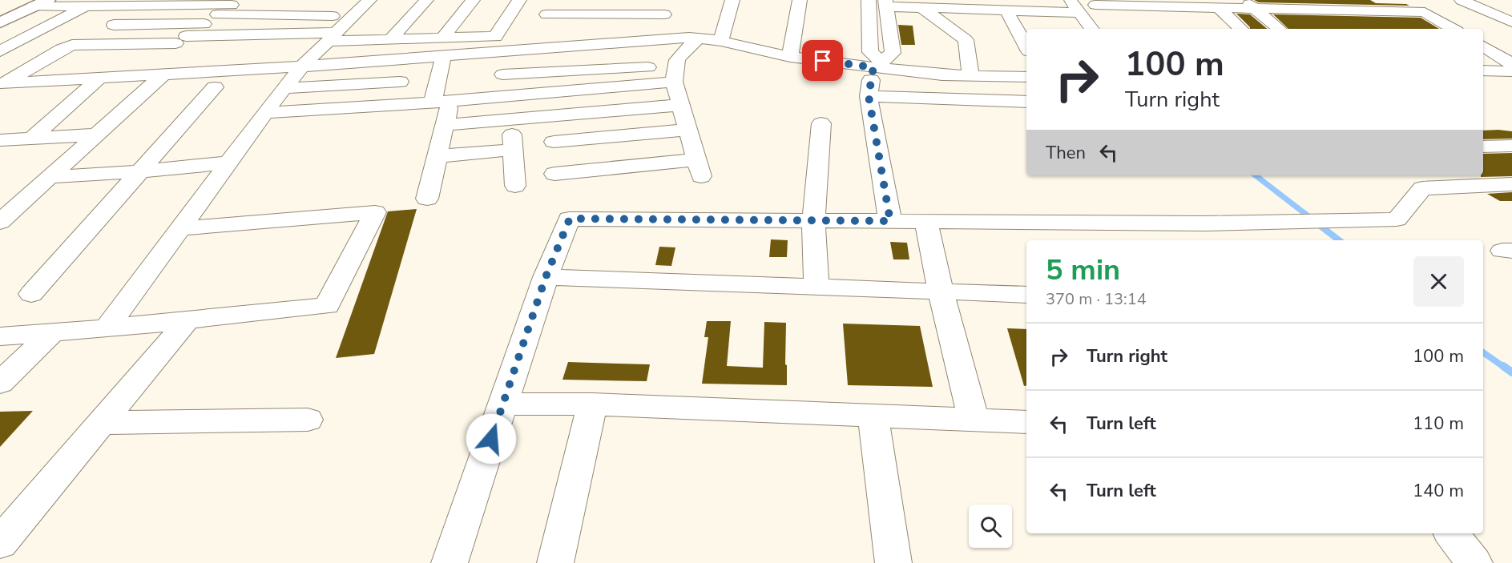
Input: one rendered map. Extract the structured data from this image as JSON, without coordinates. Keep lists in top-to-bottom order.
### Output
{
  "page": {
    "turn": ["100 m", "Turn right"],
    "then": "Then",
    "heading": ["5 min", "370 m · 13:14"],
    "list": [
      {
        "name": "Turn right",
        "value": "100 m"
      },
      {
        "name": "Turn left",
        "value": "110 m"
      },
      {
        "name": "Turn left",
        "value": "140 m"
      }
    ]
  }
}
